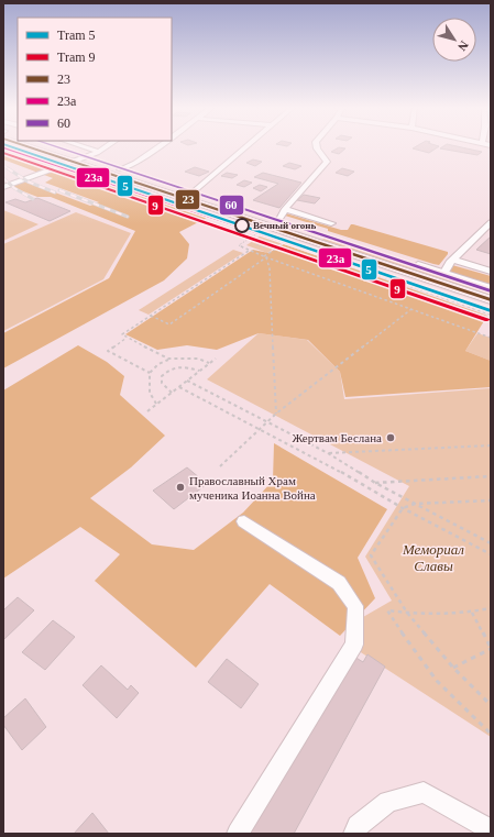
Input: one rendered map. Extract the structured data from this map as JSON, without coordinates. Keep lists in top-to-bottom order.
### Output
{
  "parks": ["Мемориал Славы"],
  "places": ["Вечный огонь", "Жертвам Беслана", "Православный Храм мученика Иоанна Война"],
  "lines": [
    "tram line 5",
    "transit line 23",
    "transit line 60",
    "transit line 23a",
    "tram line 9"
  ],
  "legend": [
    "Tram 5",
    "Tram 9",
    "23",
    "23a",
    "60"
  ],
  "north": "bottom right"
}
